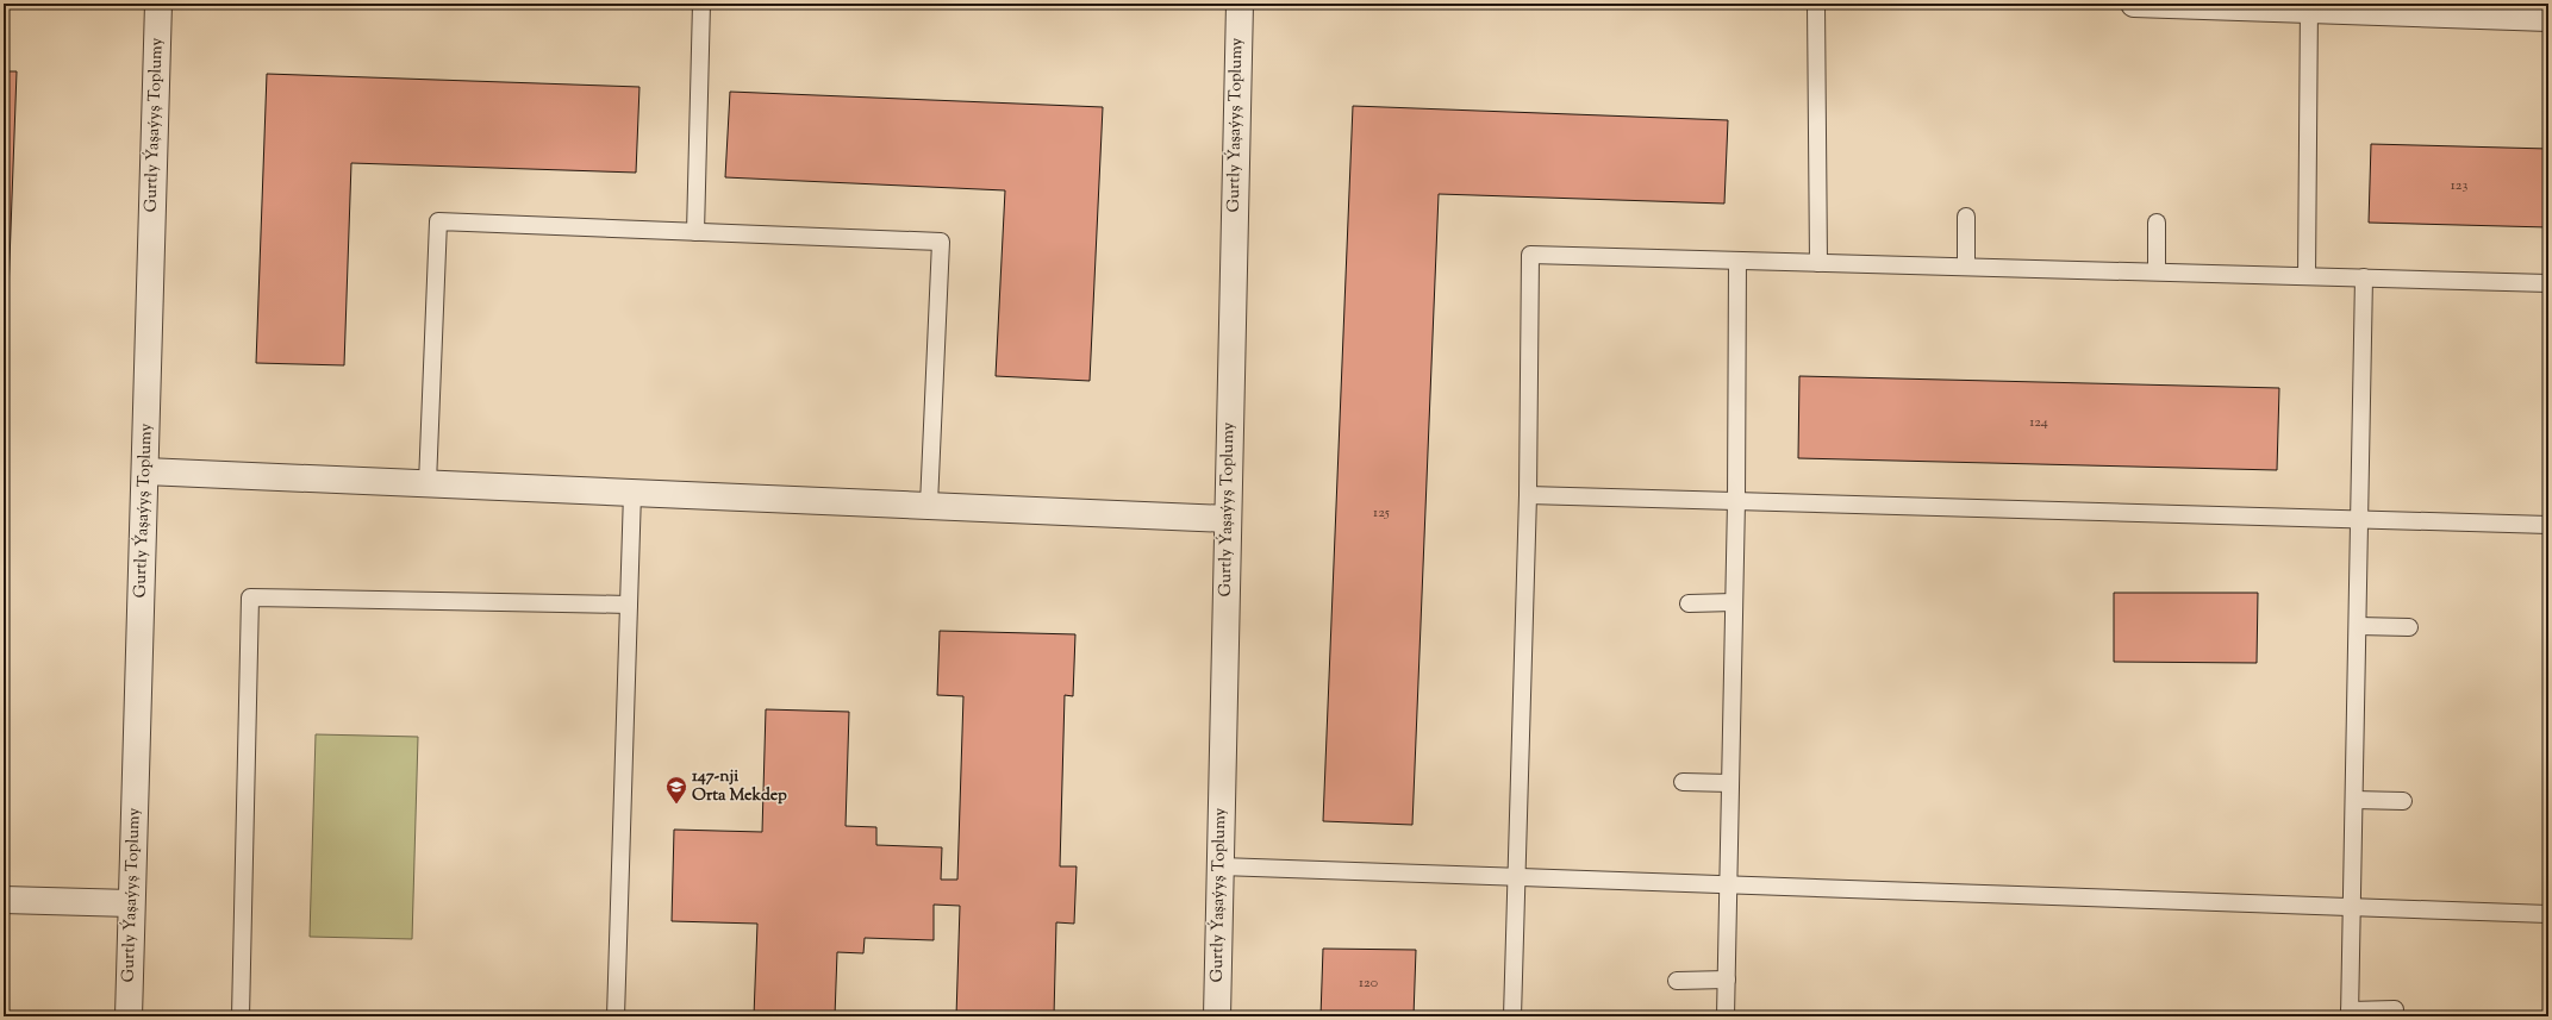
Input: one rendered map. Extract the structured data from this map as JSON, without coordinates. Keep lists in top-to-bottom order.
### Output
{
  "streets": {
    "street": ["Gurtly Ýaşaýyş Toplumy"]
  },
  "places": {
    "school or university": ["147-nji Orta Mekdep"]
  },
  "house_numbers": [
    "123",
    "124",
    "125",
    "120"
  ]
}
